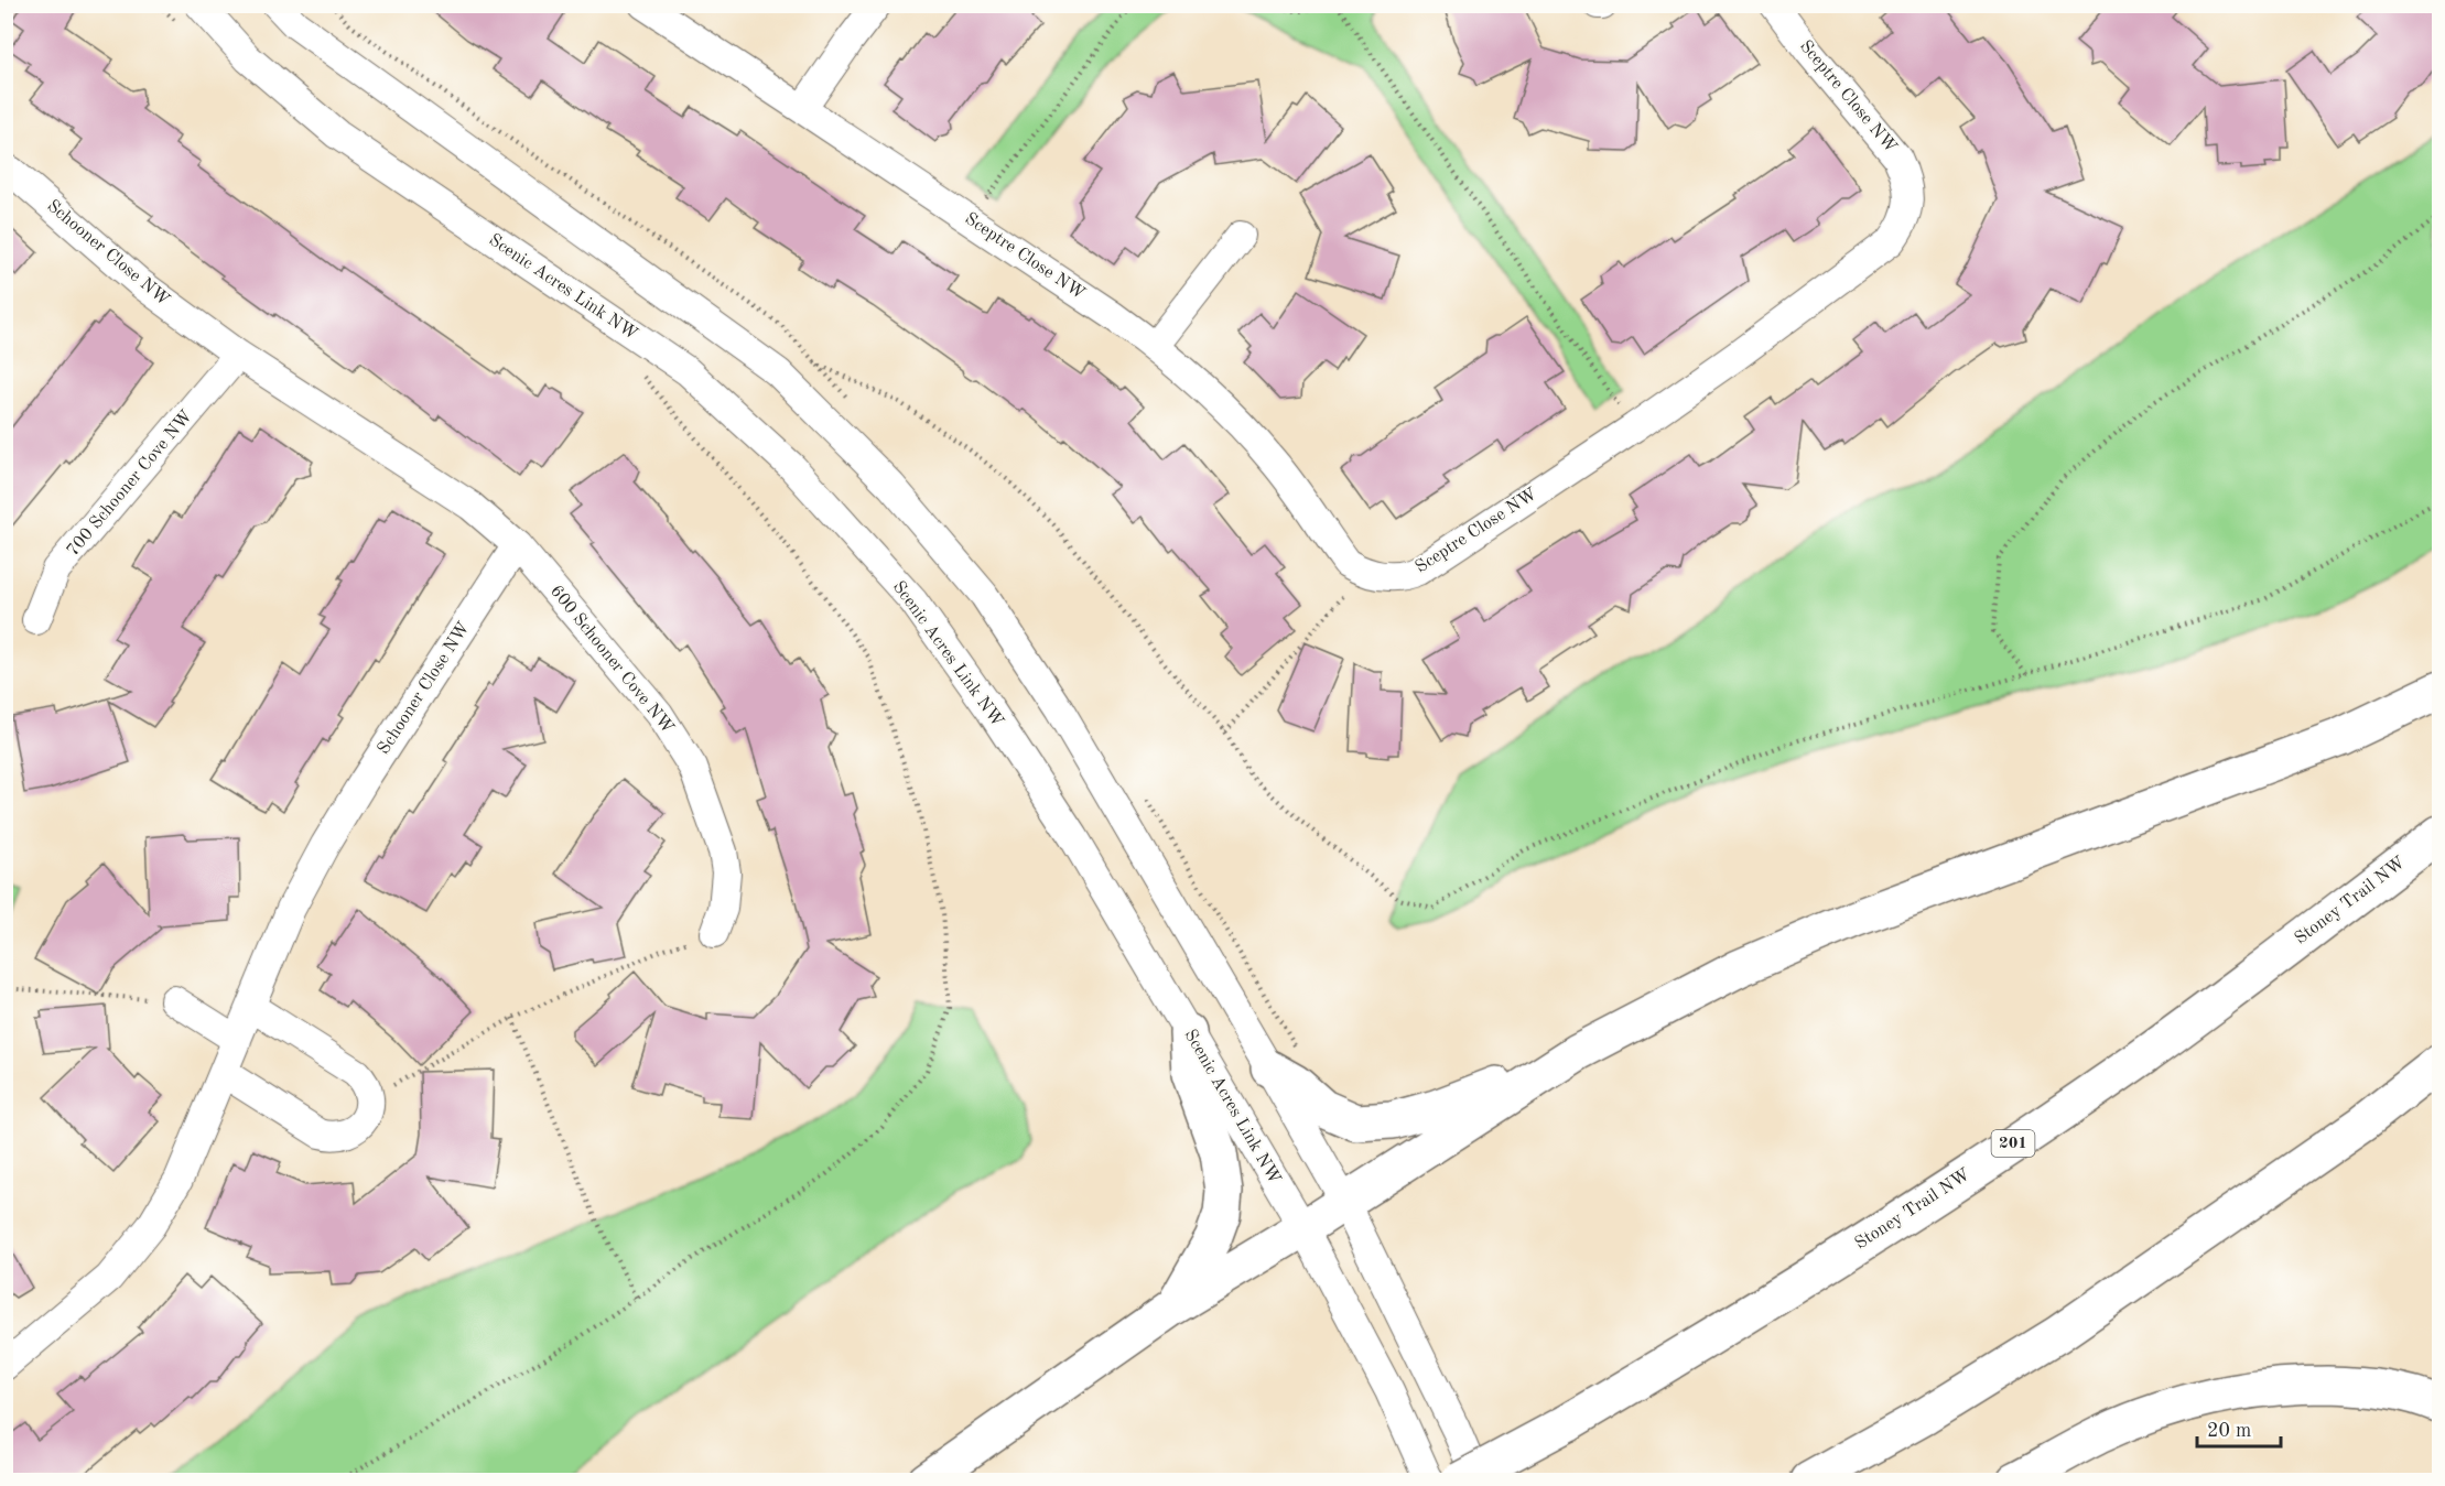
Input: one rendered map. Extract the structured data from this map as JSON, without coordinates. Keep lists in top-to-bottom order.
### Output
{
  "streets": {
    "highway": ["Stoney Trail NW", "201"],
    "street": [
      "Sceptre Close NW",
      "Schooner Close NW",
      "Scenic Acres Link NW",
      "700 Schooner Cove NW",
      "600 Schooner Cove NW"
    ]
  },
  "crossings": [
    ["Schooner Close NW", "700 Schooner Cove NW"],
    ["Schooner Close NW", "600 Schooner Cove NW"]
  ],
  "scale_bar": "20 m"
}
